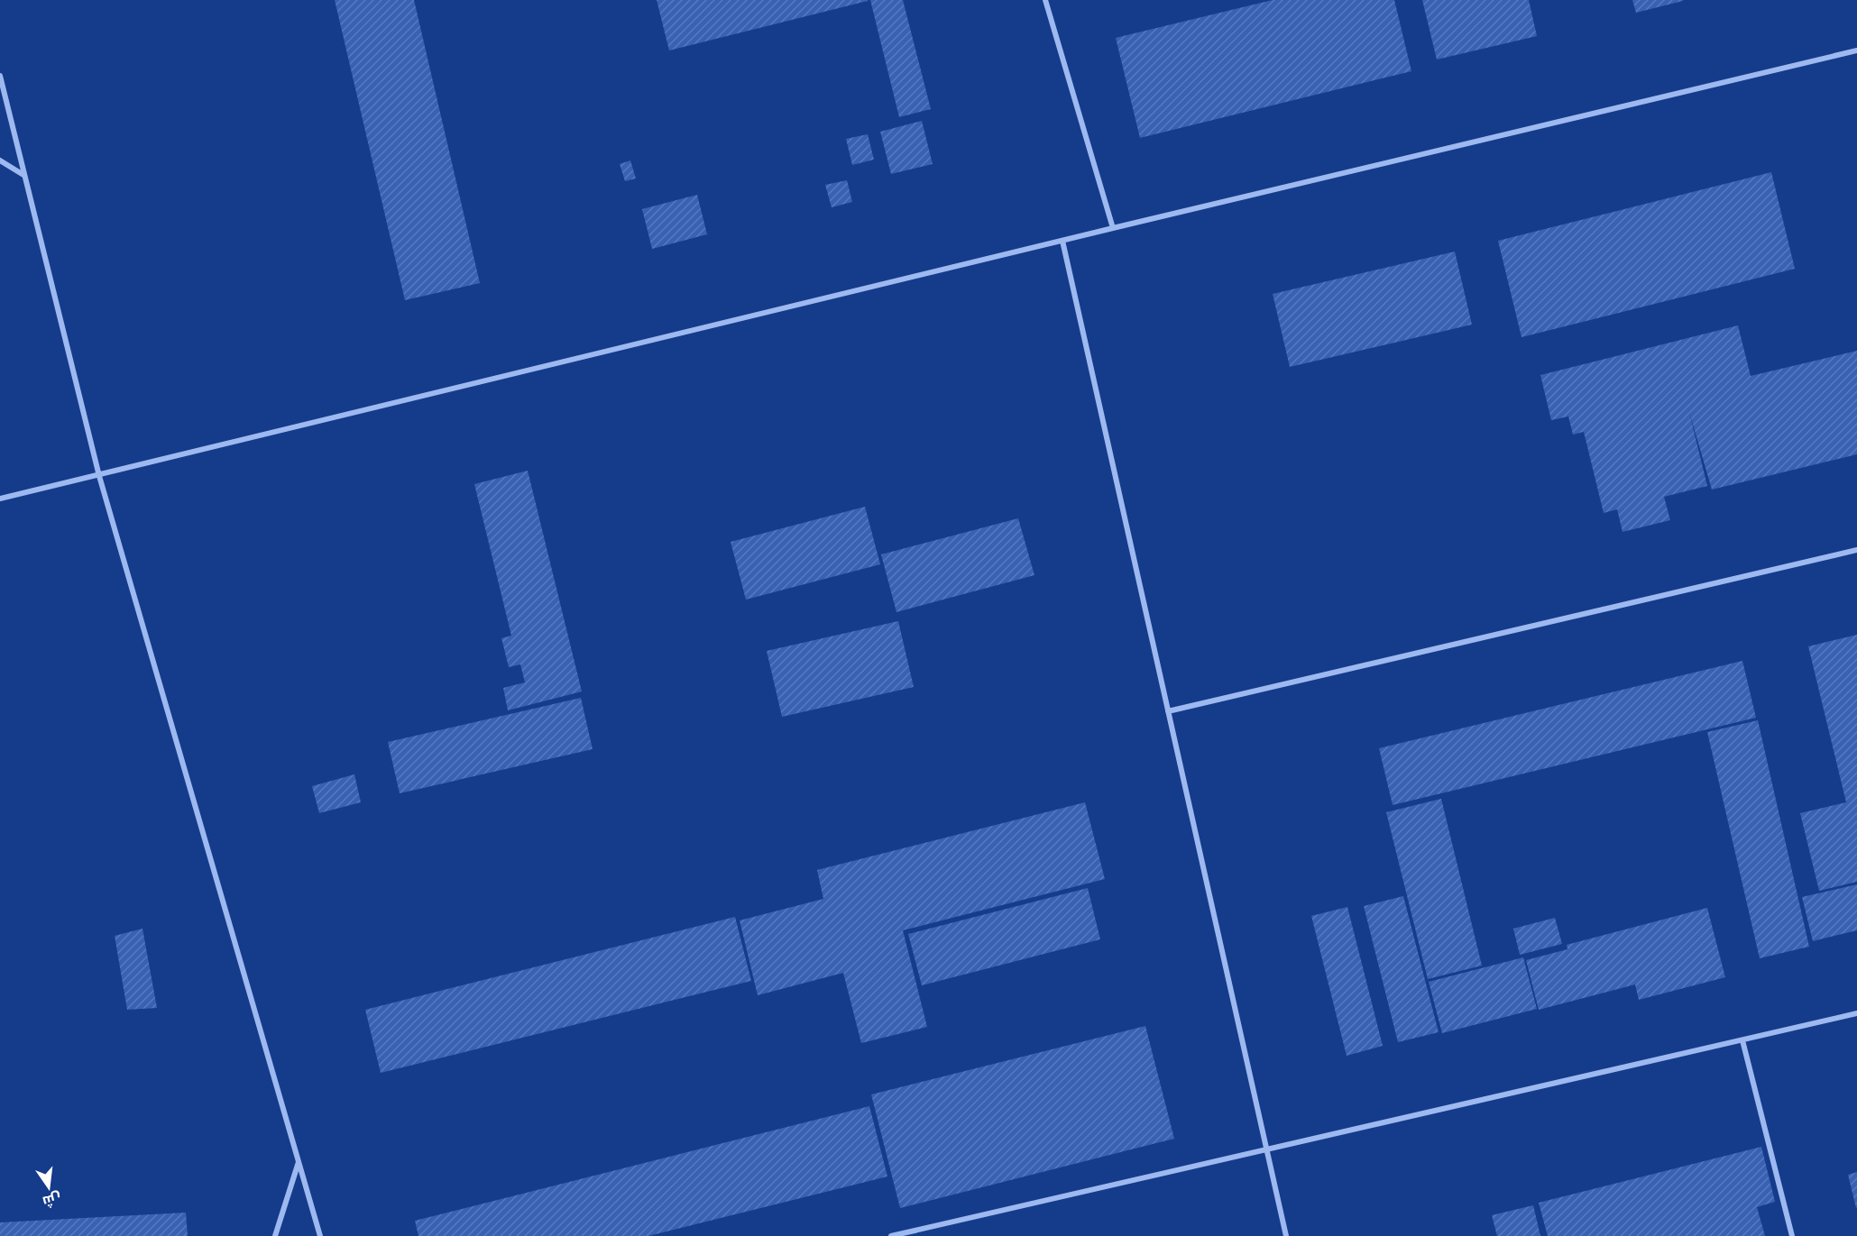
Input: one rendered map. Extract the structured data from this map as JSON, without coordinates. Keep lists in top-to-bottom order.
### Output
{
  "north": "bottom"
}
